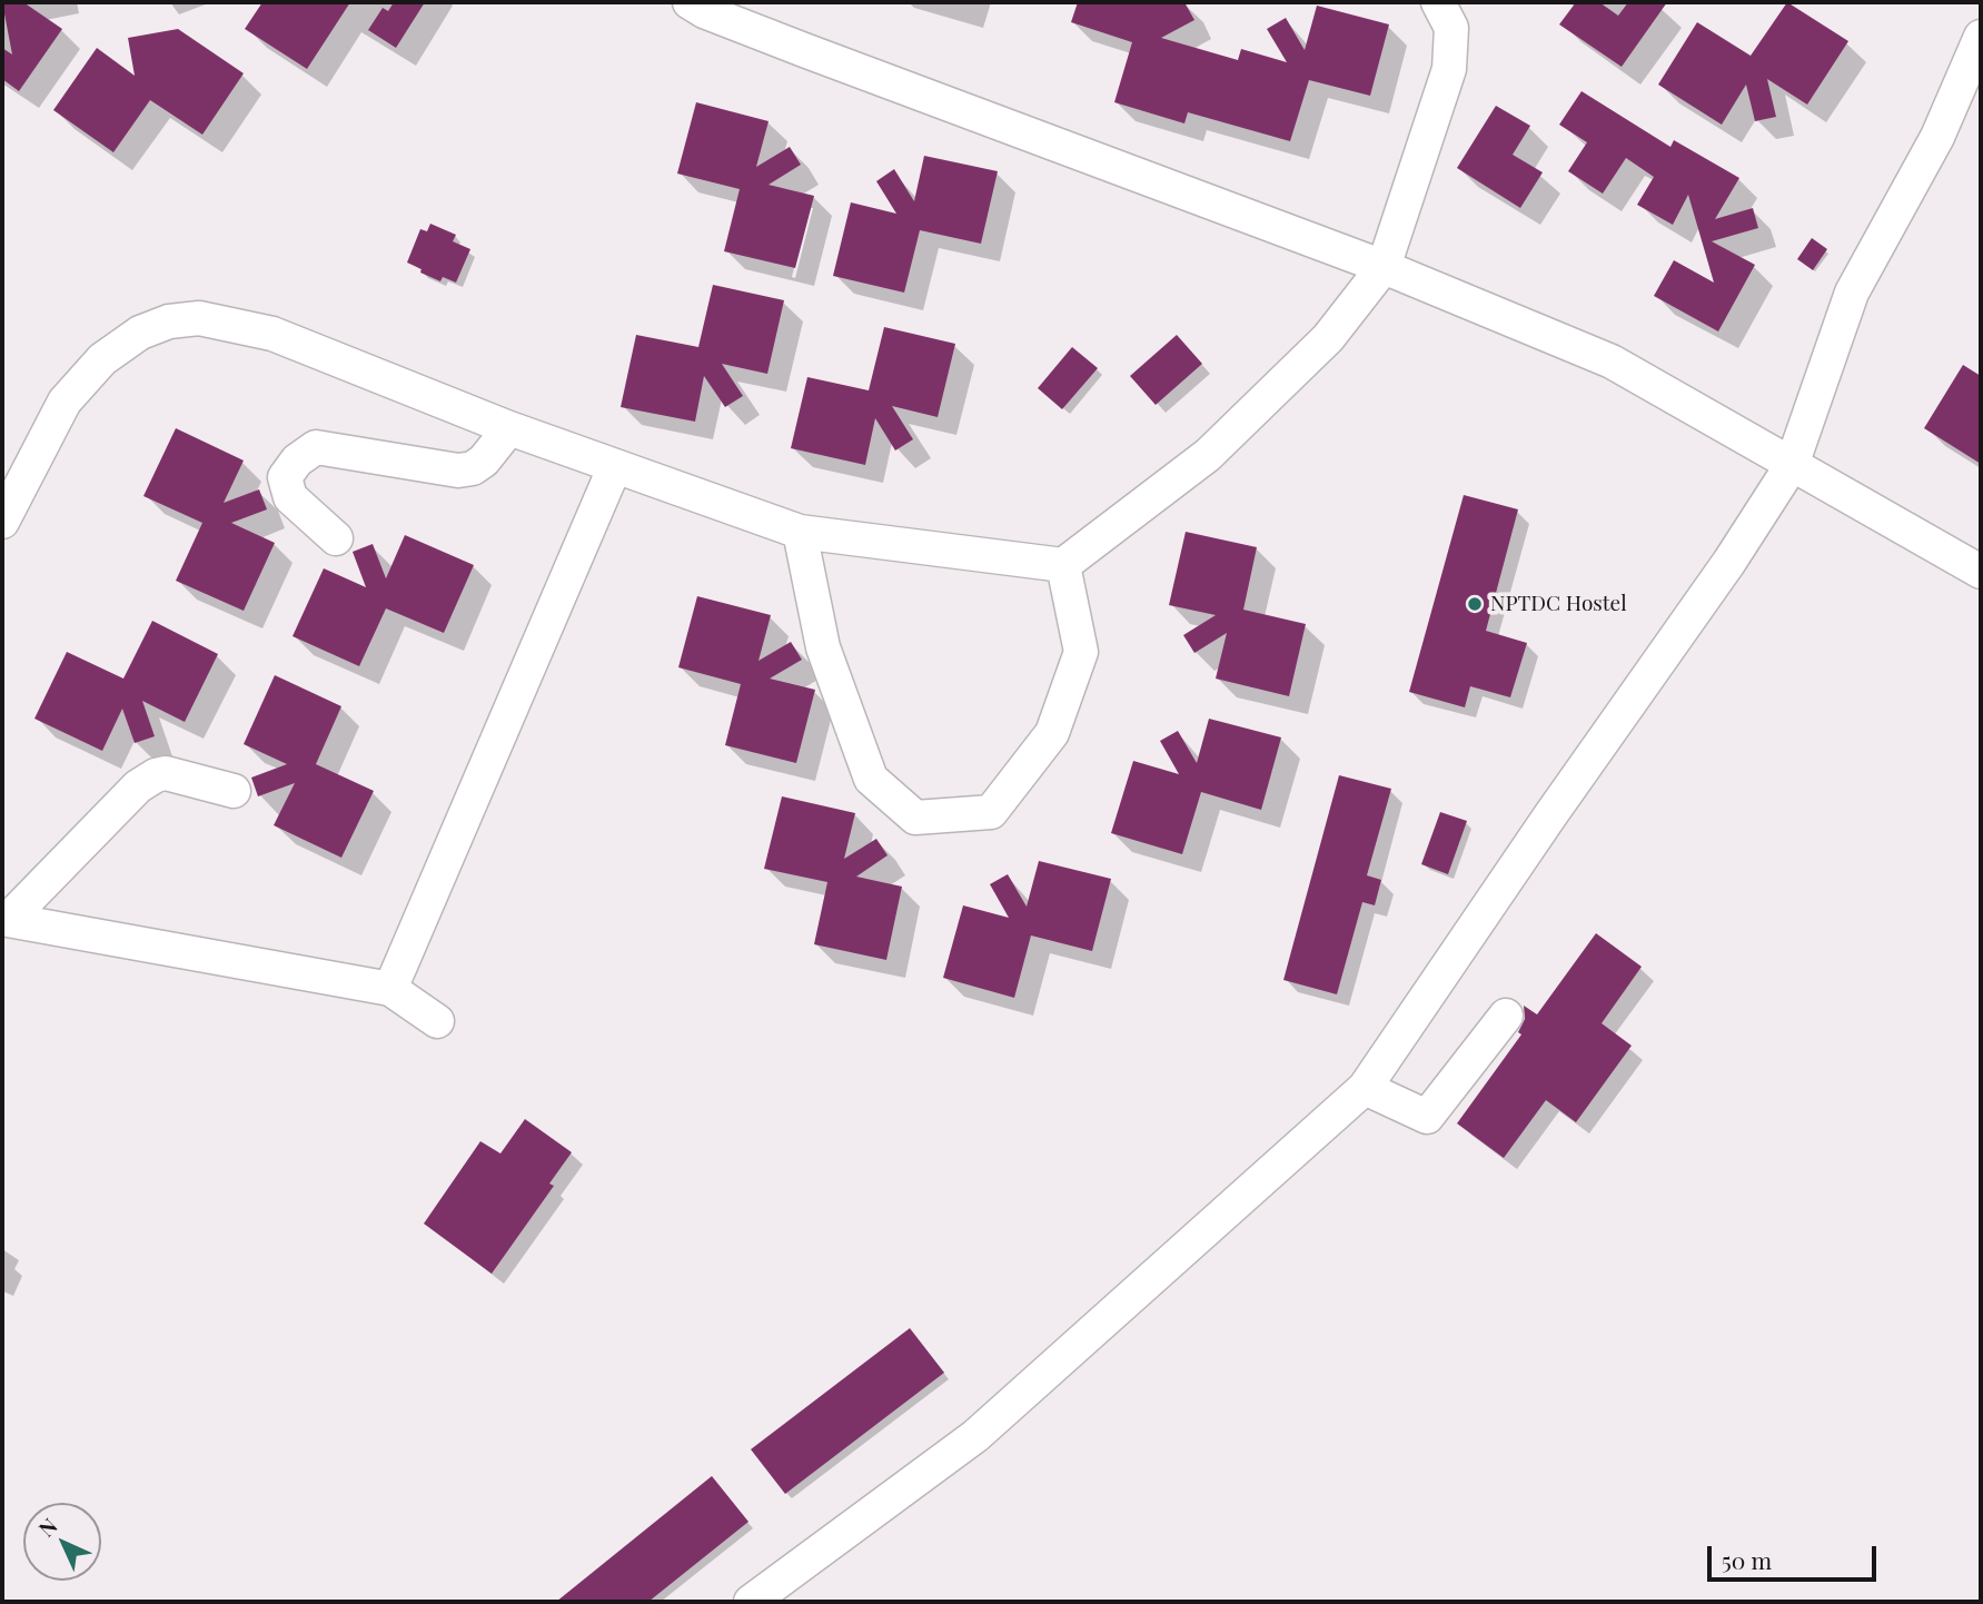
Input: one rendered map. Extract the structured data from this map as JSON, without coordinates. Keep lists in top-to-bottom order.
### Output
{
  "places": ["NPTDC Hostel"],
  "scale_bar": "50 m",
  "north": "top left"
}
